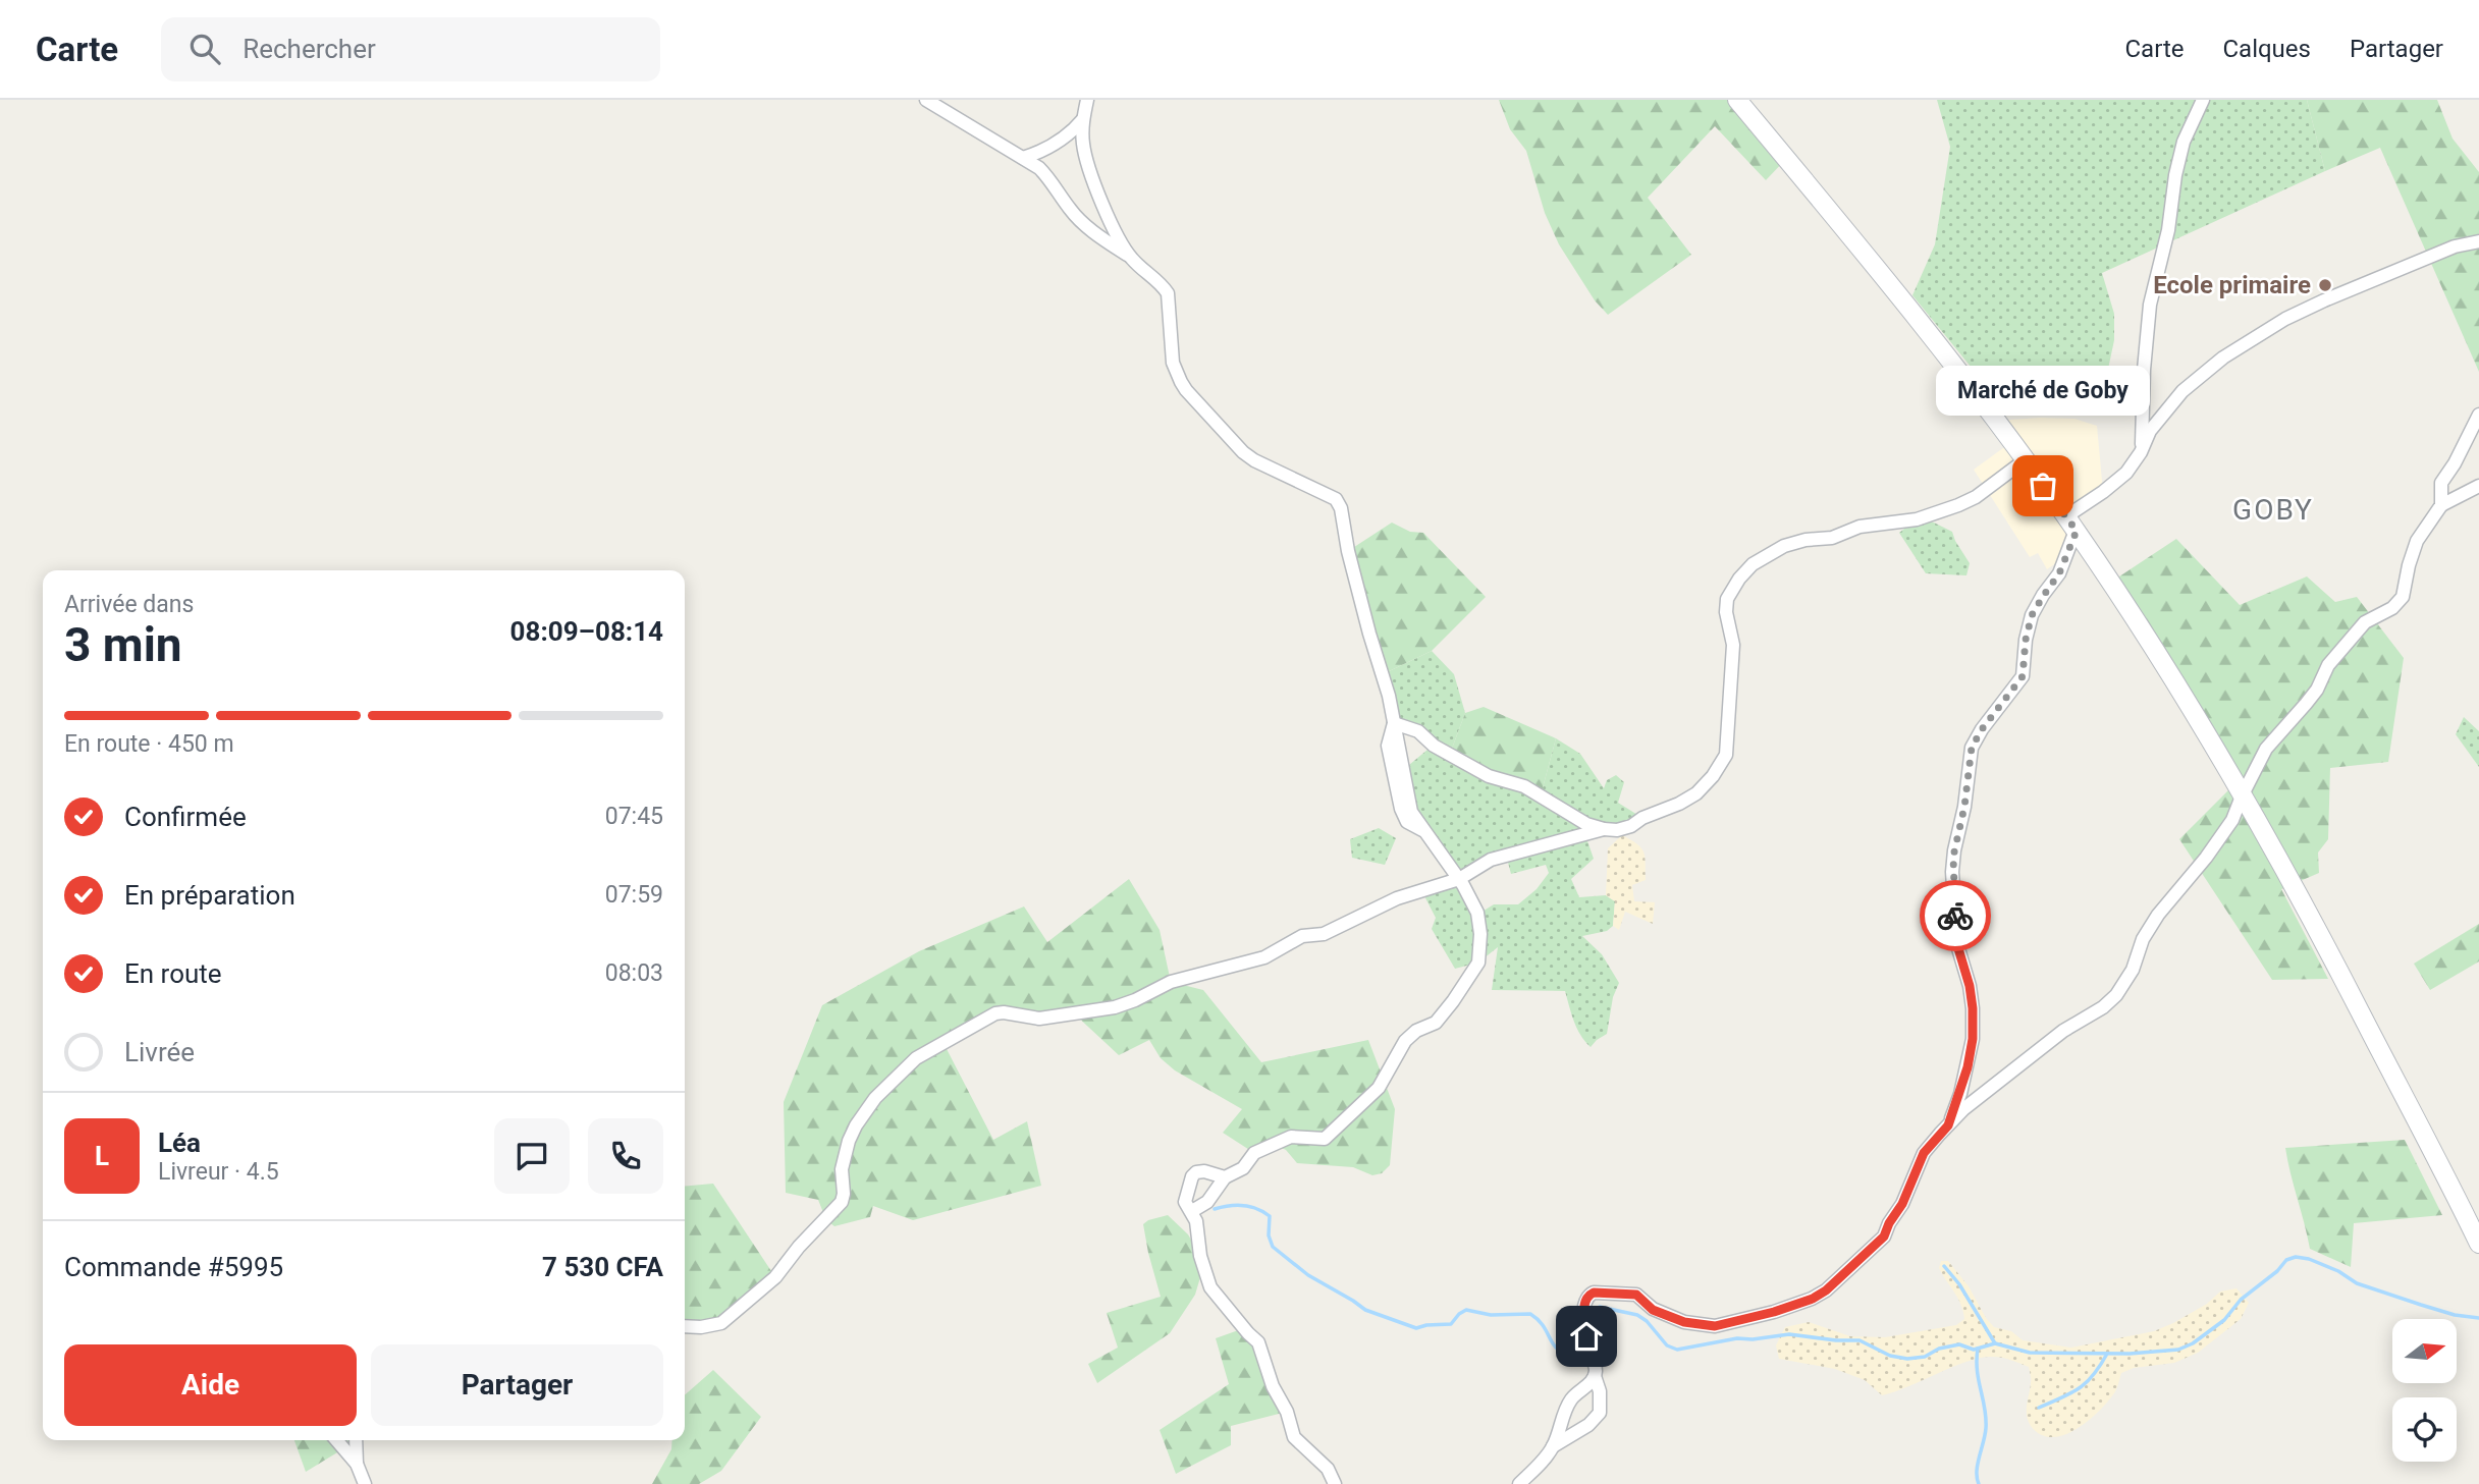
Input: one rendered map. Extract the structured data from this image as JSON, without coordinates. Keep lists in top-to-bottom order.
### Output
{
  "districts": ["GOBY"],
  "places": ["Ecole primaire", "Marché de Goby"],
  "north": "right",
  "page": {
    "header": "Carte",
    "search": "Rechercher",
    "nav": ["Carte", "Calques", "Partager"],
    "bubble": "Marché de Goby",
    "heading": ["3 min", "Arrivée dans", "08:09–08:14"],
    "panel": [
      "Léa",
      "Livreur · 4.5",
      "Commande #5995",
      "7 530 CFA"
    ],
    "bar": "En route · 450 m",
    "list": [
      ["Confirmée", "07:45"],
      ["En préparation", "07:59"],
      ["En route", "08:03"],
      "Livrée"
    ],
    "round": "L",
    "buttons": ["Aide", "Partager"]
  }
}
